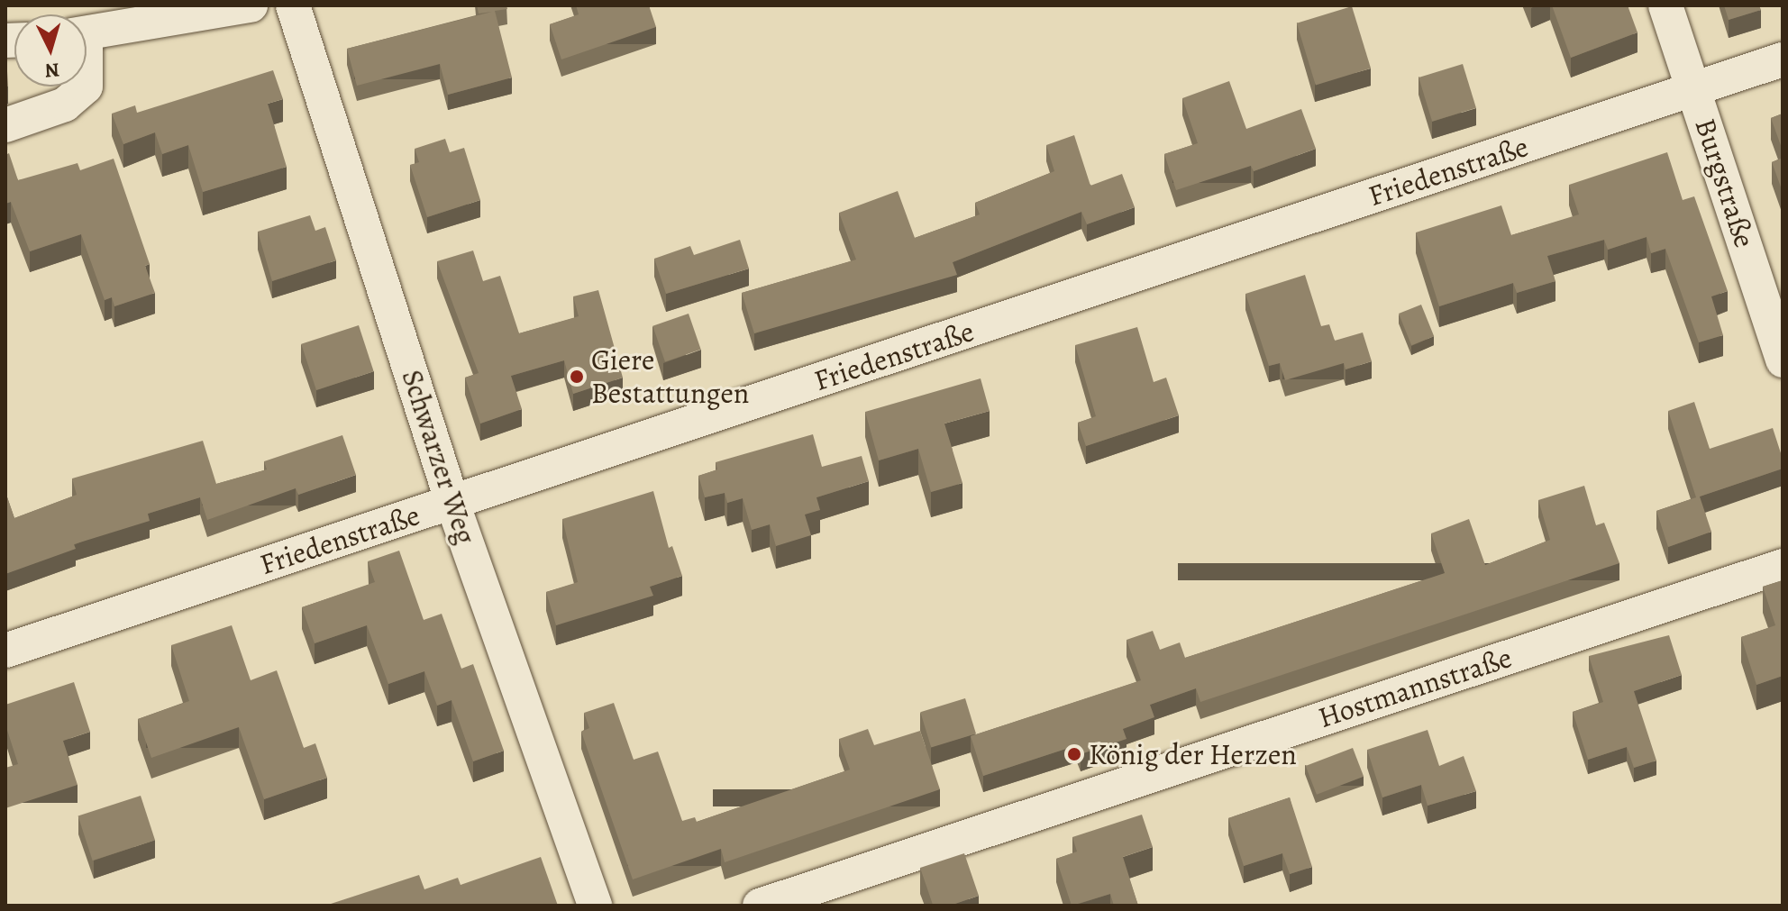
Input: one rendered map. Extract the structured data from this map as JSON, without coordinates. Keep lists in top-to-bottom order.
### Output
{
  "streets": {
    "street": [
      "Friedenstraße",
      "Burgstraße",
      "Schwarzer Weg",
      "Hostmannstraße"
    ]
  },
  "crossings": [
    ["Friedenstraße", "Burgstraße"],
    ["Friedenstraße", "Schwarzer Weg"]
  ],
  "places": ["Giere Bestattungen", "König der Herzen"],
  "north": "bottom"
}
